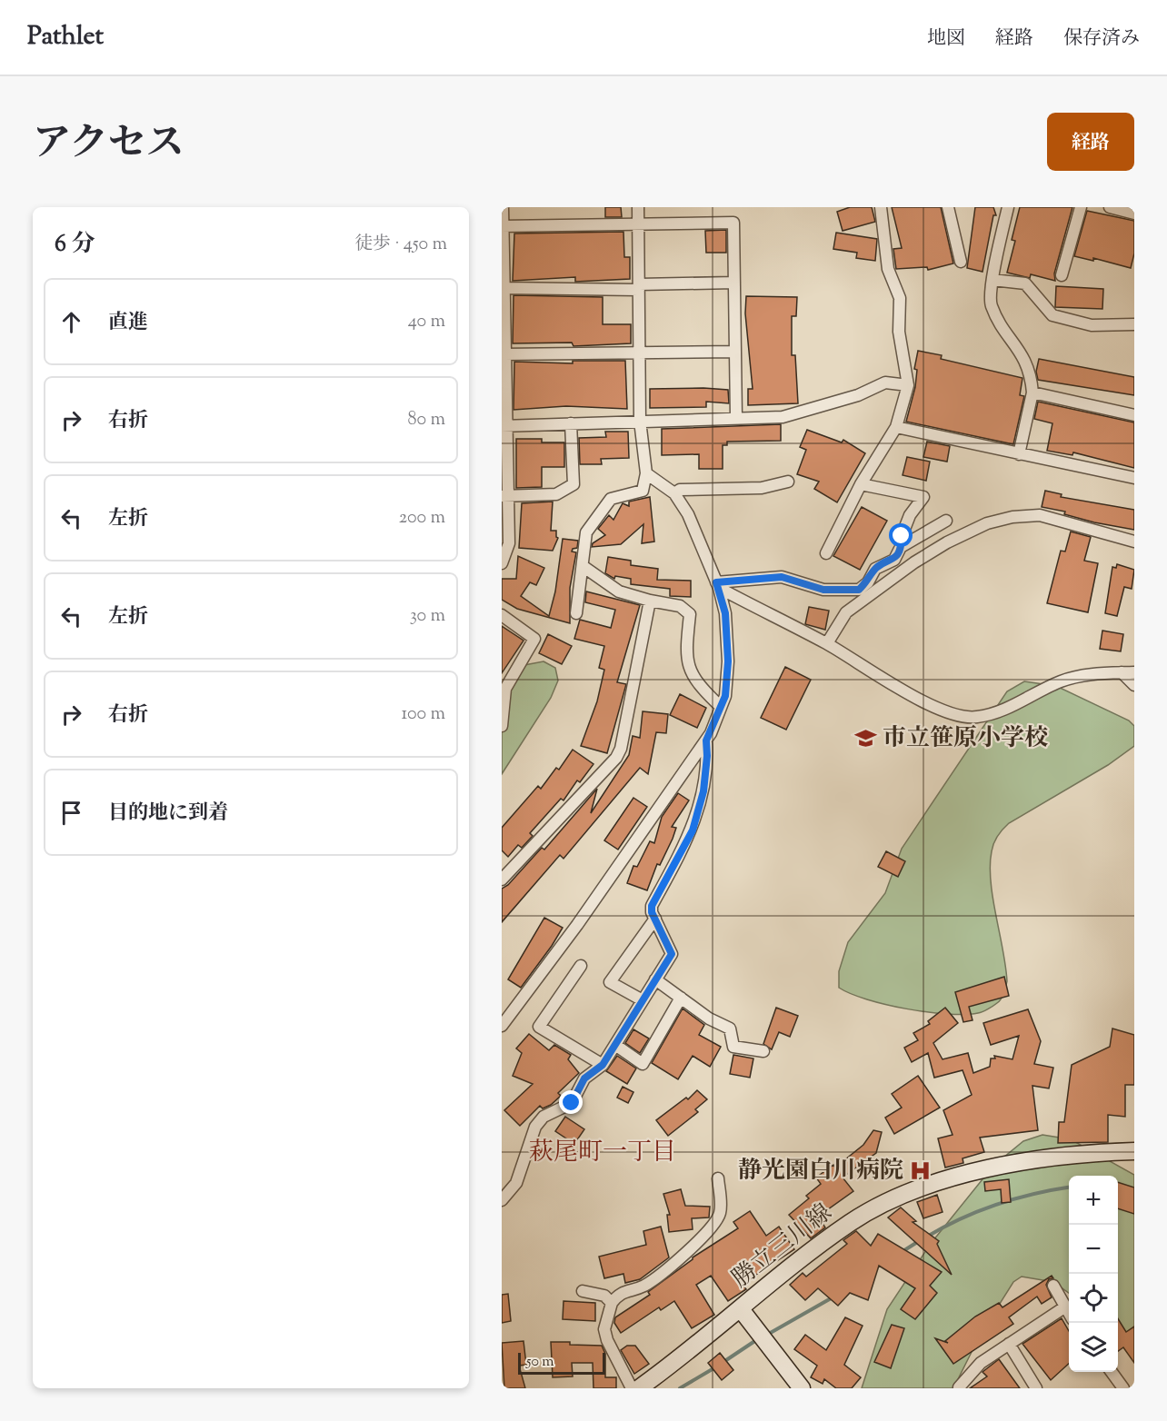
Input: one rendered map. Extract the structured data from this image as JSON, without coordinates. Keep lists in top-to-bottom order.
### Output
{
  "streets": {
    "main road": ["勝立三川線"]
  },
  "districts": ["萩尾町一丁目"],
  "places": {
    "school or university": ["市立笹原小学校"],
    "hospital": ["静光園白川病院"]
  },
  "scale_bar": "50 m",
  "page": {
    "header": "Pathlet",
    "nav": ["地図", "経路", "保存済み"],
    "title": "アクセス",
    "buttons": "経路",
    "heading": ["6 分", "徒歩 · 450 m"],
    "list": [
      ["直進", "40 m"],
      ["右折", "80 m"],
      ["左折", "200 m"],
      ["左折", "30 m"],
      ["右折", "100 m"],
      "目的地に到着"
    ],
    "map_buttons": ["+", "−"],
    "scale": "50 m"
  }
}
